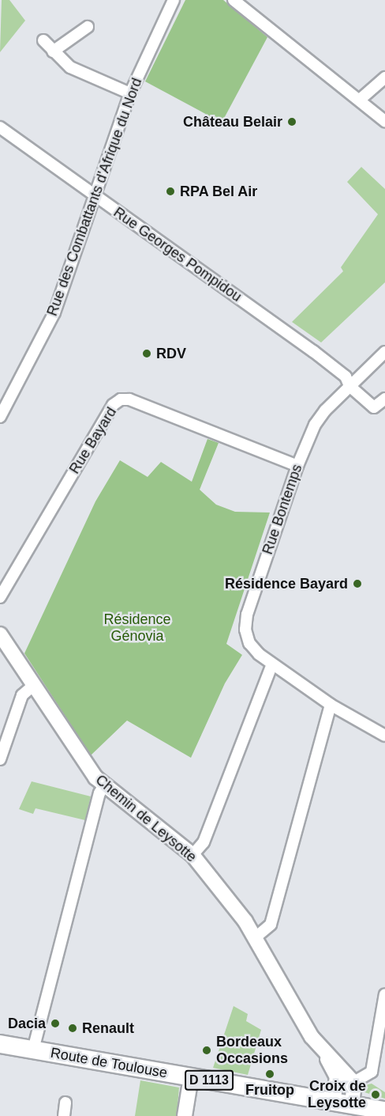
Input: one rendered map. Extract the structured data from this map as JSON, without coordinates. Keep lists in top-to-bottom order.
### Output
{
  "streets": {
    "main road": ["Route de Toulouse", "D 1113"],
    "street": [
      "Rue des Combattants d'Afrique du Nord",
      "Rue Georges Pompidou",
      "Rue Bayard",
      "Rue Bontemps",
      "Chemin de Leysotte"
    ]
  },
  "crossings": [
    ["Rue des Combattants d'Afrique du Nord", "Rue Georges Pompidou"],
    ["Rue Georges Pompidou", "Rue Bontemps"],
    ["Rue Bayard", "Rue Bontemps"]
  ],
  "parks": ["Résidence Génovia"],
  "places": [
    "Château Belair",
    "RPA Bel Air",
    "RDV",
    "Résidence Bayard",
    "Dacia",
    "Renault",
    "Bordeaux Occasions",
    "Fruitop",
    "Croix de Leysotte"
  ]
}
